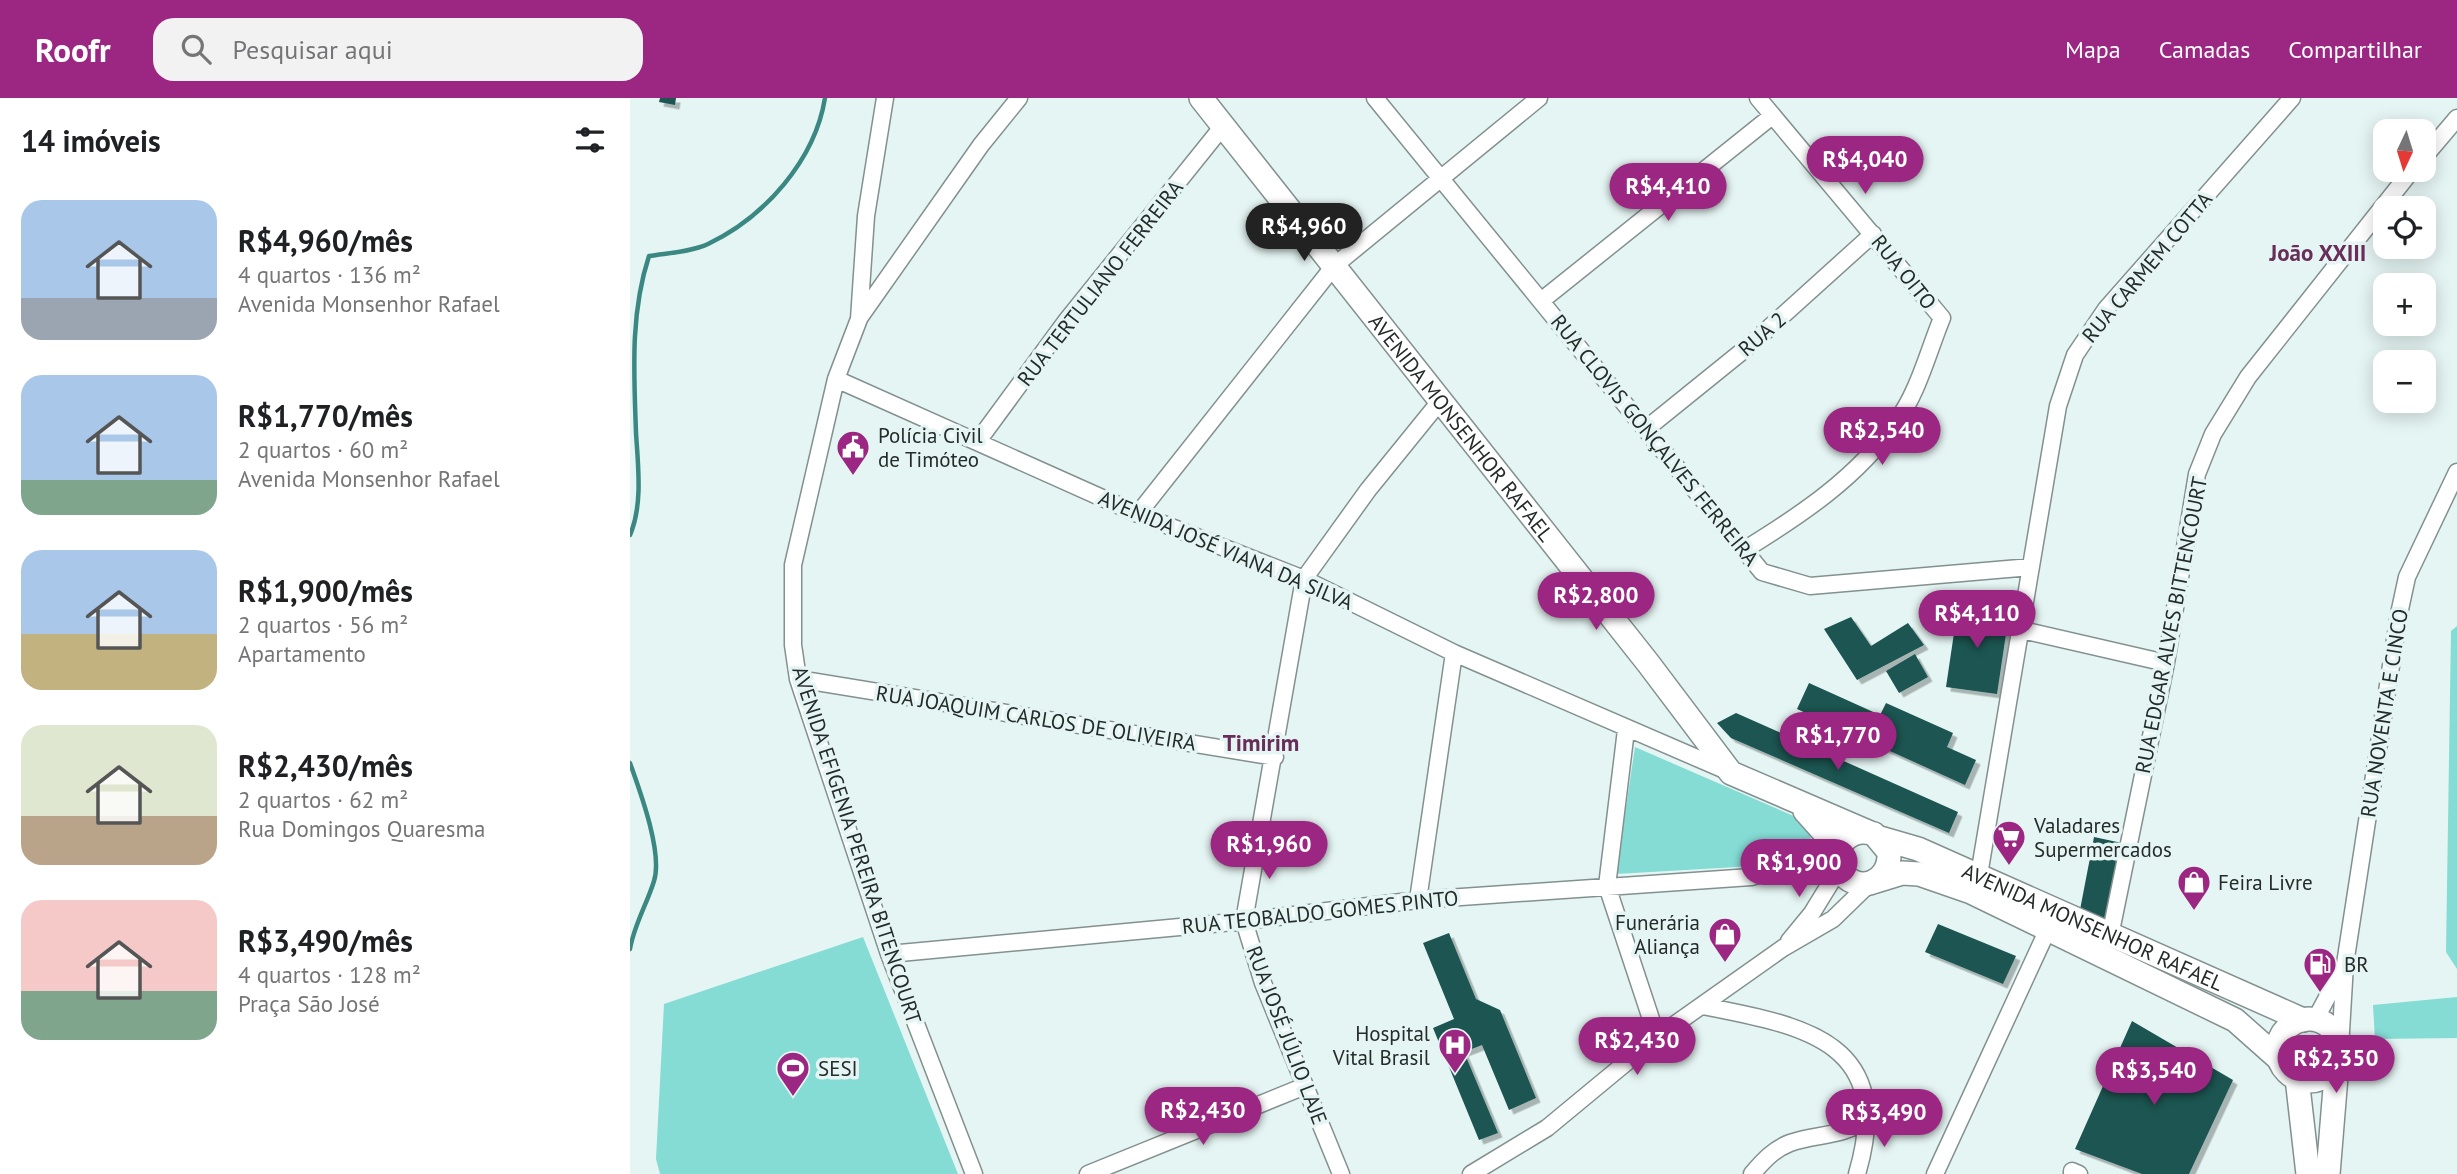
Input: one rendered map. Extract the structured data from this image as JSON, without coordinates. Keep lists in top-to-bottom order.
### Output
{
  "streets": {
    "main road": ["AVENIDA MONSENHOR RAFAEL"],
    "street": [
      "RUA CARMEM COTTA",
      "RUA OITO",
      "RUA TERTULIANO FERREIRA",
      "RUA 2",
      "RUA CLOVIS GONÇALVES FERREIRA",
      "AVENIDA JOSÉ VIANA DA SILVA",
      "RUA EDGAR ALVES BITTENCOURT",
      "RUA NOVENTA E CINCO",
      "RUA JOAQUIM CARLOS DE OLIVEIRA",
      "AVENIDA EFIGENIA PEREIRA BITENCOURT",
      "RUA TEOBALDO GOMES PINTO",
      "RUA JOSÉ JÚLIO LAJE"
    ]
  },
  "crossings": [
    ["RUA CARMEM COTTA", "AVENIDA MONSENHOR RAFAEL"],
    ["RUA CARMEM COTTA", "RUA CLOVIS GONÇALVES FERREIRA"],
    ["RUA OITO", "RUA 2"],
    ["RUA OITO", "RUA CLOVIS GONÇALVES FERREIRA"],
    ["RUA TERTULIANO FERREIRA", "AVENIDA MONSENHOR RAFAEL"],
    ["RUA TERTULIANO FERREIRA", "AVENIDA JOSÉ VIANA DA SILVA"],
    ["RUA 2", "RUA CLOVIS GONÇALVES FERREIRA"],
    ["AVENIDA MONSENHOR RAFAEL", "AVENIDA JOSÉ VIANA DA SILVA"],
    ["AVENIDA MONSENHOR RAFAEL", "RUA EDGAR ALVES BITTENCOURT"],
    ["AVENIDA MONSENHOR RAFAEL", "RUA TEOBALDO GOMES PINTO"],
    ["AVENIDA MONSENHOR RAFAEL", "RUA JOSÉ JÚLIO LAJE"],
    ["AVENIDA JOSÉ VIANA DA SILVA", "AVENIDA EFIGENIA PEREIRA BITENCOURT"],
    ["AVENIDA JOSÉ VIANA DA SILVA", "RUA JOSÉ JÚLIO LAJE"],
    ["RUA JOAQUIM CARLOS DE OLIVEIRA", "AVENIDA EFIGENIA PEREIRA BITENCOURT"],
    ["RUA JOAQUIM CARLOS DE OLIVEIRA", "RUA JOSÉ JÚLIO LAJE"],
    ["AVENIDA EFIGENIA PEREIRA BITENCOURT", "RUA TEOBALDO GOMES PINTO"],
    ["RUA TEOBALDO GOMES PINTO", "RUA JOSÉ JÚLIO LAJE"]
  ],
  "districts": ["João XXIII", "Timirim"],
  "places": {
    "public building": ["Polícia Civil de Timóteo"],
    "supermarket": ["Valadares Supermercados"],
    "shop": ["Feira Livre", "Funerária Aliança"],
    "fuel station": ["BR"],
    "hospital": ["Hospital Vital Brasil"],
    "sports": ["SESI"]
  },
  "north": "bottom",
  "page": {
    "header": "Roofr",
    "search": "Pesquisar aqui",
    "nav": ["Mapa", "Camadas", "Compartilhar"],
    "heading": "14 imóveis",
    "map_buttons": ["+", "−"],
    "price": [
      "R$4,040",
      "R$4,410",
      "R$4,960",
      "R$2,540",
      "R$2,800",
      "R$4,110",
      "R$1,770",
      "R$1,960",
      "R$1,900",
      "R$2,430",
      "R$2,350",
      "R$3,540",
      "R$2,430",
      "R$3,490"
    ],
    "list": [
      {
        "name": "R$4,960/mês",
        "note": "4 quartos · 136 m² · Avenida Monsenhor Rafael"
      },
      {
        "name": "R$1,770/mês",
        "note": "2 quartos · 60 m² · Avenida Monsenhor Rafael"
      },
      {
        "name": "R$1,900/mês",
        "note": "2 quartos · 56 m² · Apartamento"
      },
      {
        "name": "R$2,430/mês",
        "note": "2 quartos · 62 m² · Rua Domingos Quaresma"
      },
      {
        "name": "R$3,490/mês",
        "note": "4 quartos · 128 m² · Praça São José"
      }
    ]
  }
}
